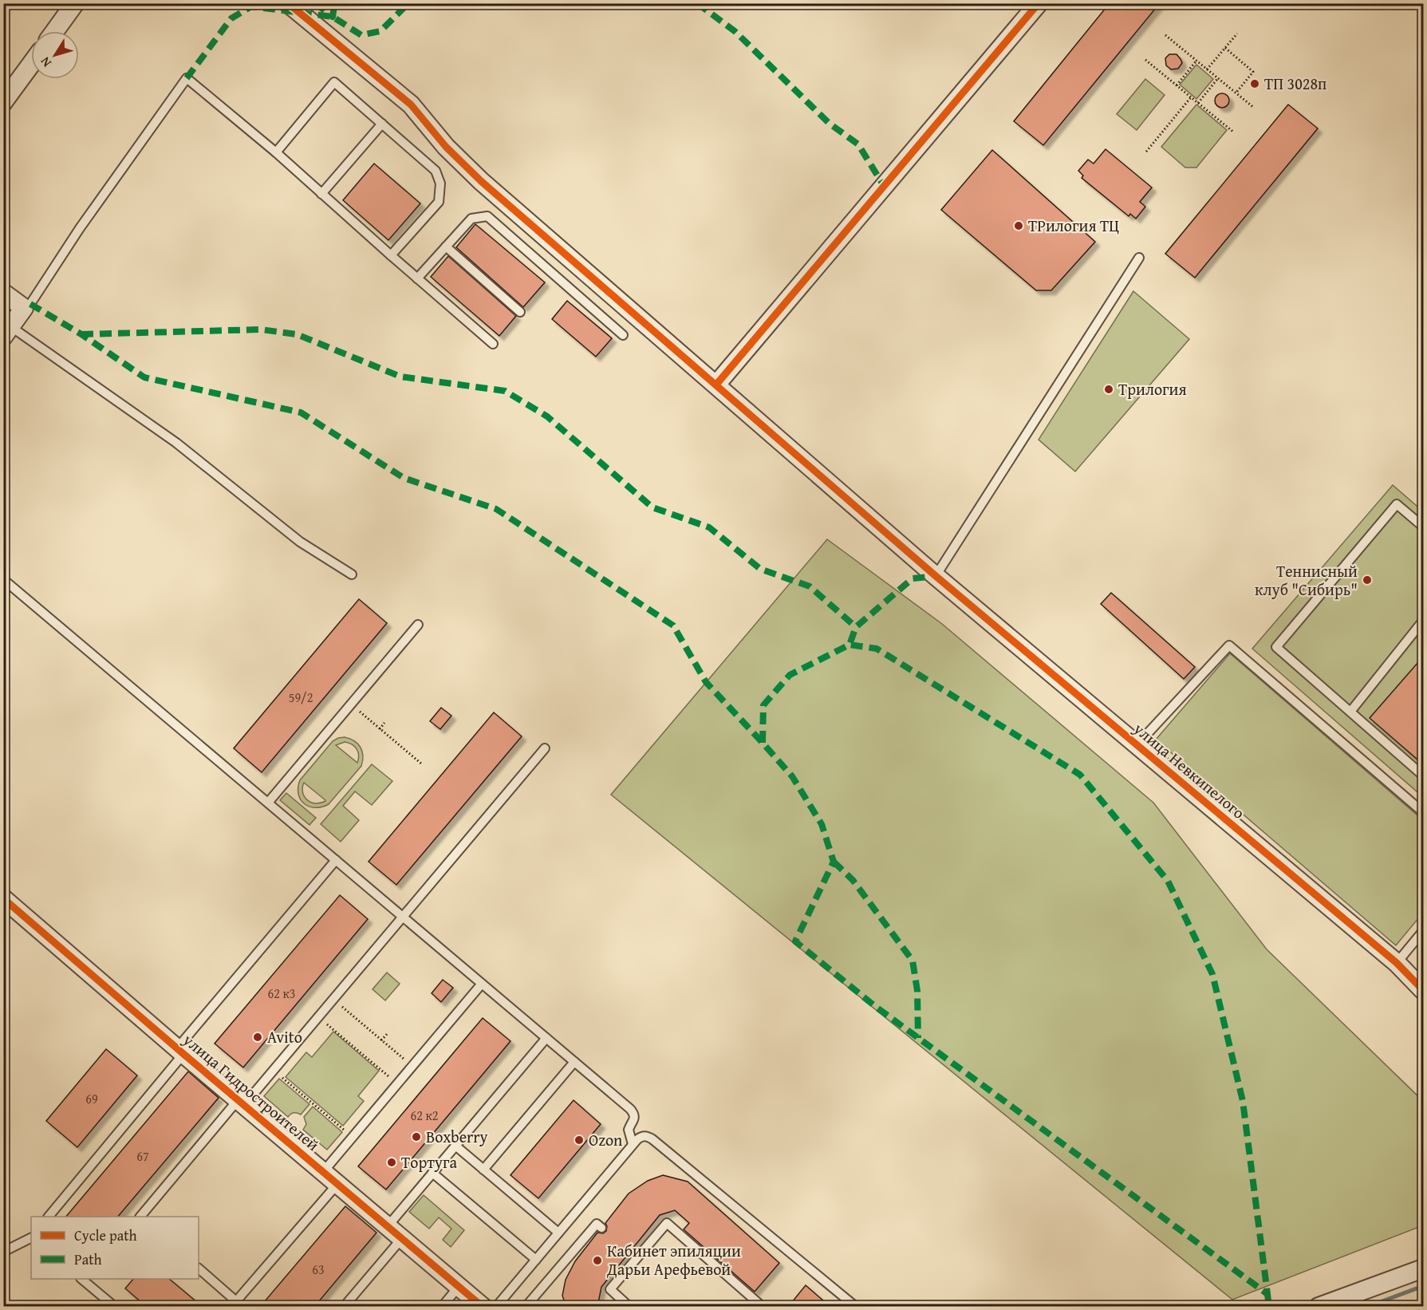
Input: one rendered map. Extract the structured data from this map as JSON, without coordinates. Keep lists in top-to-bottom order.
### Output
{
  "streets": {
    "street": ["улица Невкипелого", "улица Гидростроителей"]
  },
  "places": [
    "ТП 3028п",
    "ТРилогия ТЦ",
    "Трилогия",
    "Теннисный клуб \"Сибирь\"",
    "Avito",
    "Boxberry",
    "Ozon",
    "Тортуга",
    "Кабинет эпиляции Дарьи Арефьевой"
  ],
  "house_numbers": [
    "59/2",
    "62 к3",
    "69",
    "62 к2",
    "67",
    "63"
  ],
  "legend": ["Cycle path", "Path"],
  "north": "bottom left"
}
